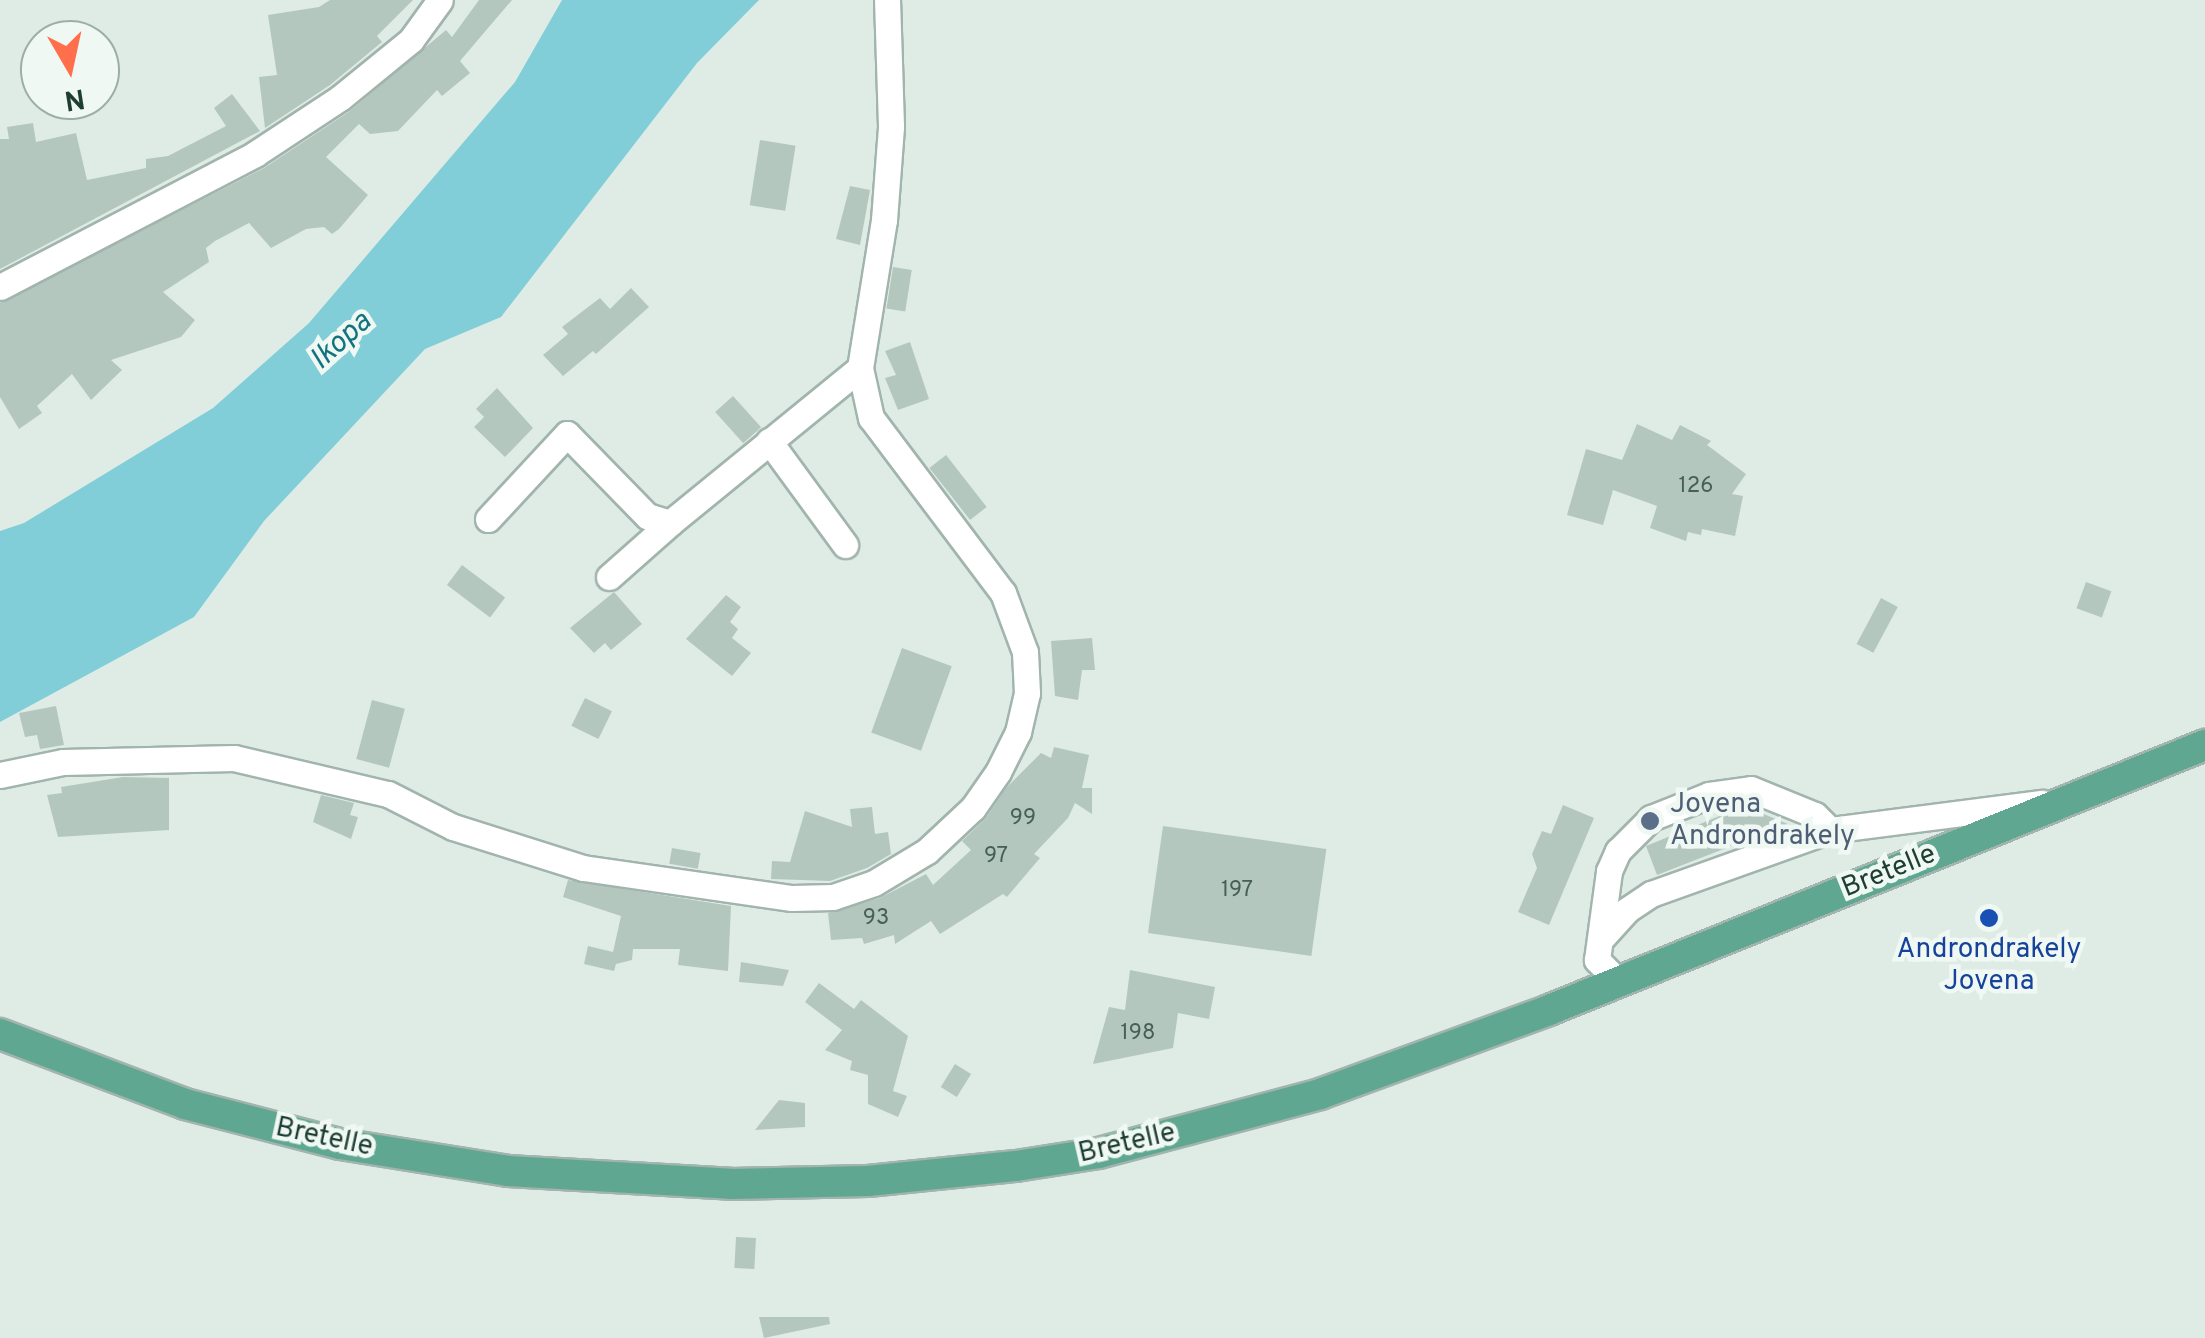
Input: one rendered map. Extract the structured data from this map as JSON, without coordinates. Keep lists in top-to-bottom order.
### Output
{
  "streets": {
    "main road": ["Bretelle"]
  },
  "water": ["Ikopa"],
  "places": ["Jovena Androndrakely", "Androndrakely Jovena"],
  "house_numbers": [
    "126",
    "99",
    "97",
    "197",
    "93",
    "198"
  ],
  "north": "bottom"
}
